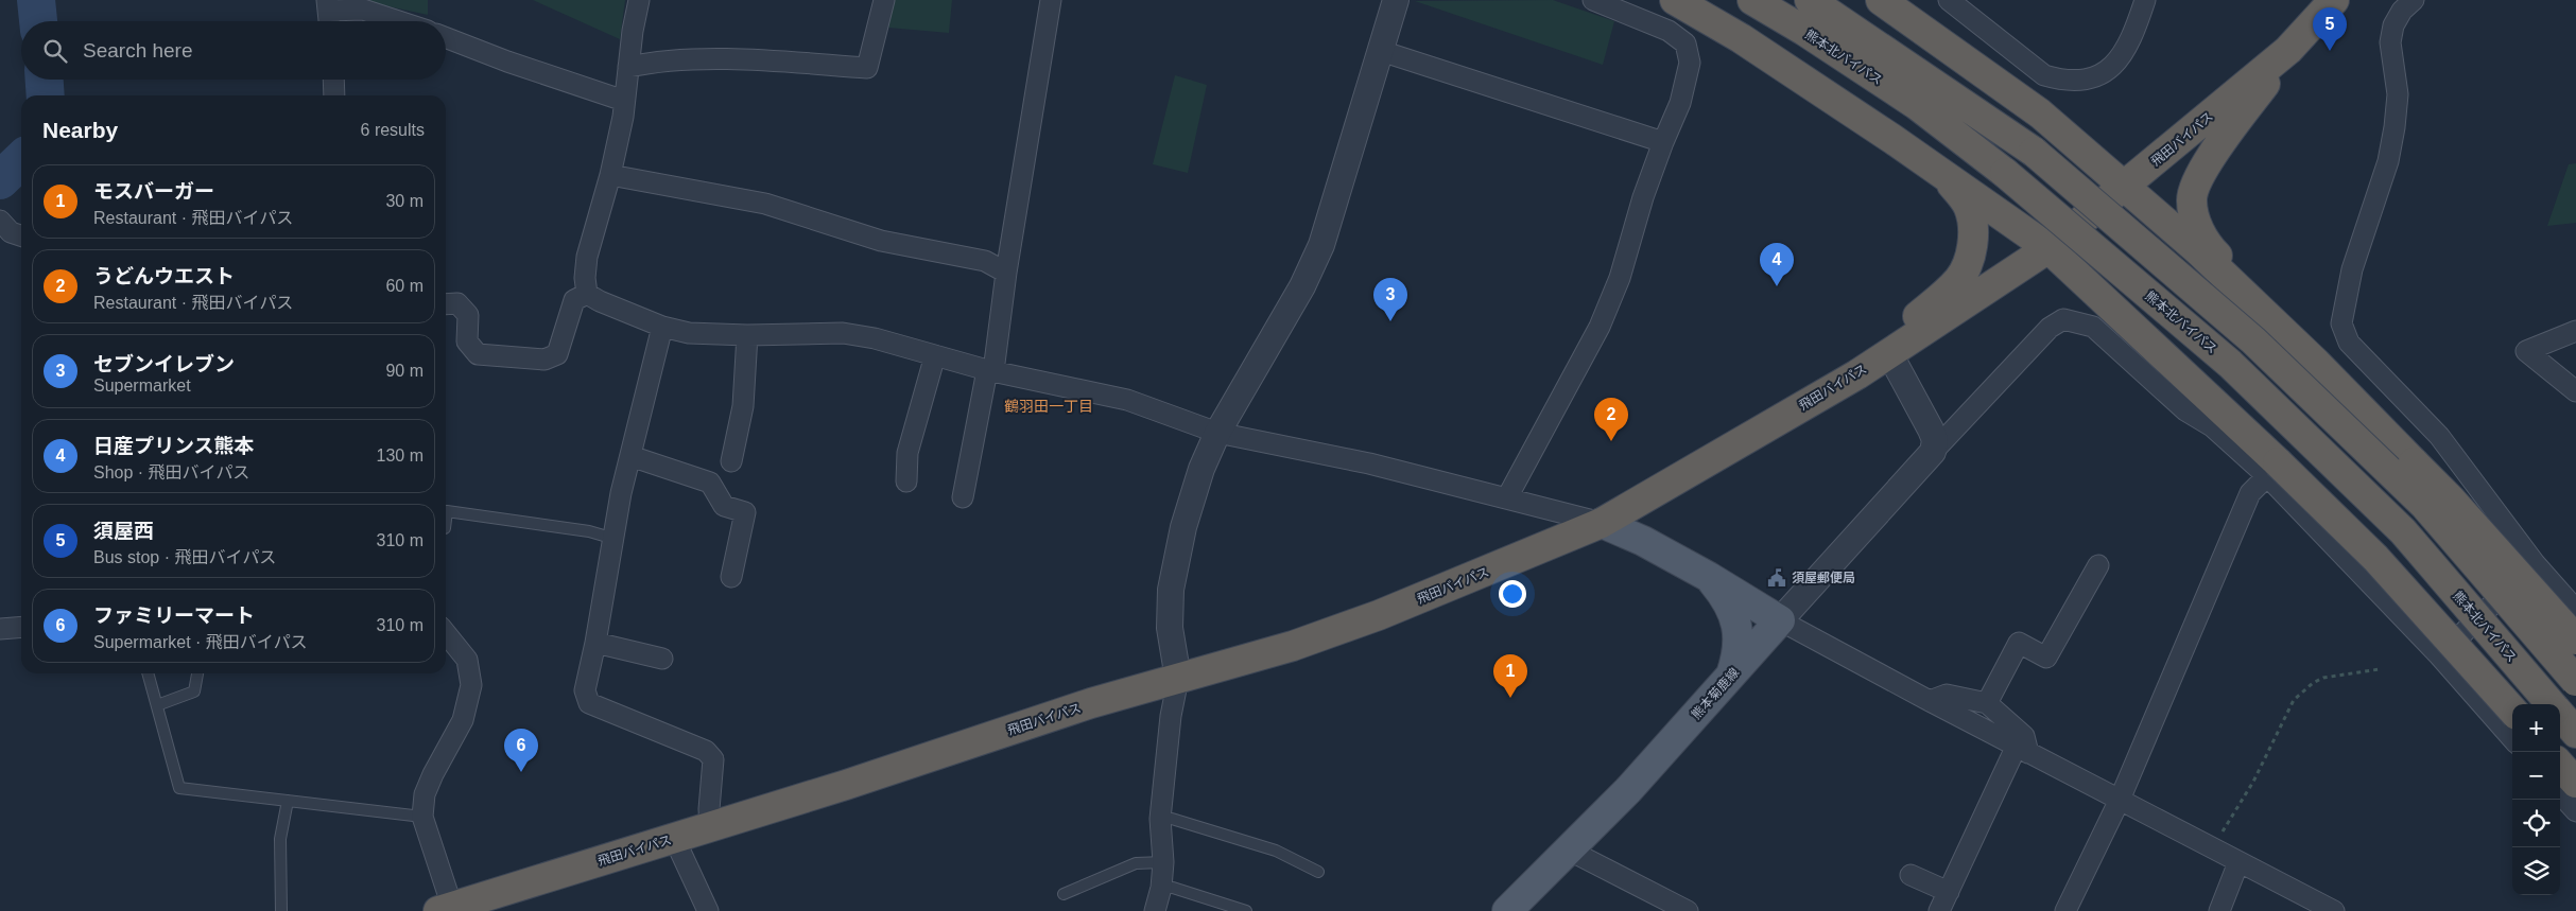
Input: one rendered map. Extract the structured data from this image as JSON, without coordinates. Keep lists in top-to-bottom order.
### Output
{
  "streets": {
    "highway": ["熊本北バイパス", "飛田バイパス"],
    "main road": ["熊本菊鹿線"]
  },
  "districts": ["鶴羽田一丁目"],
  "places": {
    "public building": ["須屋郵便局"]
  },
  "page": {
    "pins": [
      "5",
      "4",
      "3",
      "2",
      "1",
      "6"
    ],
    "search": "Search here",
    "heading": ["Nearby", "6 results"],
    "list": [
      {
        "mark": "1",
        "name": "モスバーガー",
        "note": "Restaurant · 飛田バイパス",
        "value": "30 m"
      },
      {
        "mark": "2",
        "name": "うどんウエスト",
        "note": "Restaurant · 飛田バイパス",
        "value": "60 m"
      },
      {
        "mark": "3",
        "name": "セブンイレブン",
        "note": "Supermarket",
        "value": "90 m"
      },
      {
        "mark": "4",
        "name": "日産プリンス熊本",
        "note": "Shop · 飛田バイパス",
        "value": "130 m"
      },
      {
        "mark": "5",
        "name": "須屋西",
        "note": "Bus stop · 飛田バイパス",
        "value": "310 m"
      },
      {
        "mark": "6",
        "name": "ファミリーマート",
        "note": "Supermarket · 飛田バイパス",
        "value": "310 m"
      }
    ],
    "map_buttons": ["+", "−"]
  }
}
